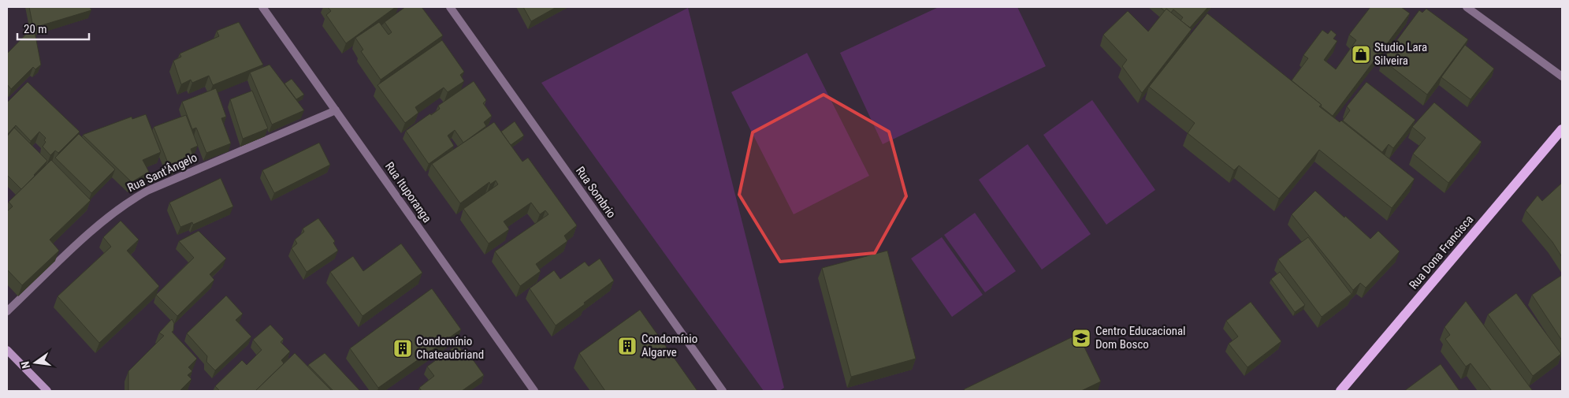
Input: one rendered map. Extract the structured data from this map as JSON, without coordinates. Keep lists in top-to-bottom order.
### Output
{
  "streets": {
    "main road": ["Rua Dona Francisca"],
    "street": ["Rua Sant'Ângelo", "Rua Ituporanga", "Rua Sombrio"]
  },
  "crossings": [
    ["Rua Sant'Ângelo", "Rua Ituporanga"]
  ],
  "places": {
    "shop": ["Studio Lara Silveira"],
    "school or university": ["Centro Educacional Dom Bosco"],
    "building": ["Condomínio Algarve", "Condomínio Chateaubriand"]
  },
  "scale_bar": "20 m",
  "north": "left"
}
